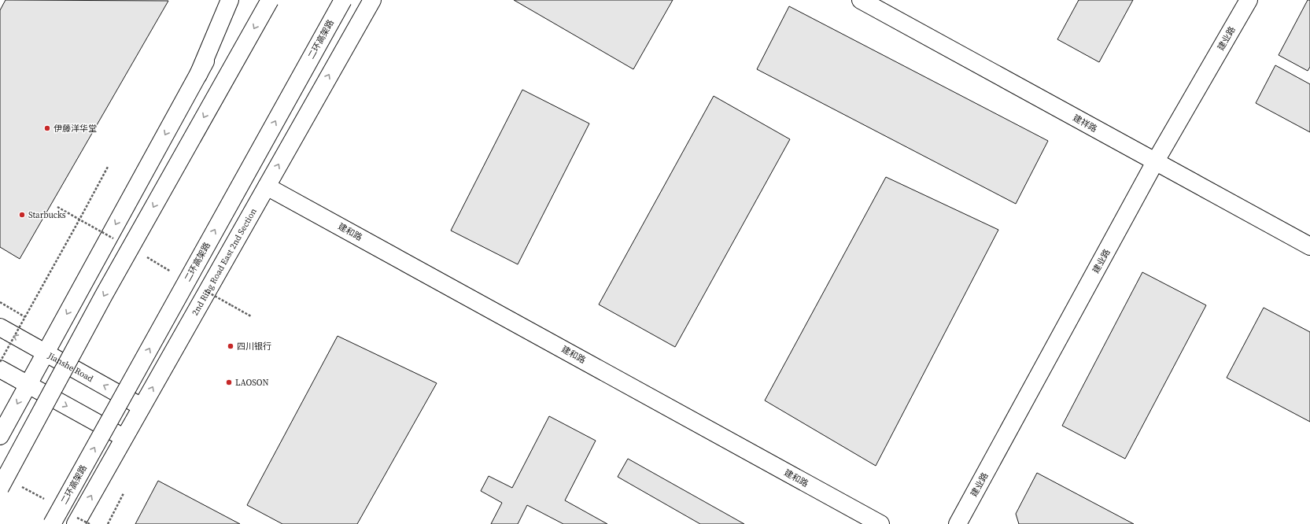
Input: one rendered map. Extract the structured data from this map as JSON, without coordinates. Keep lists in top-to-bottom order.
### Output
{
  "streets": {
    "main road": [
      "建业路",
      "二环高架路",
      "建祥路",
      "建和路",
      "2nd Ring Road East 2nd Section",
      "Jianshe Road"
    ]
  },
  "crossings": [
    ["建业路", "建祥路"],
    ["建和路", "2nd Ring Road East 2nd Section"],
    ["2nd Ring Road East 2nd Section", "Jianshe Road"]
  ],
  "places": [
    "伊藤洋华堂",
    "Starbucks",
    "四川银行",
    "LAOSON"
  ]
}
